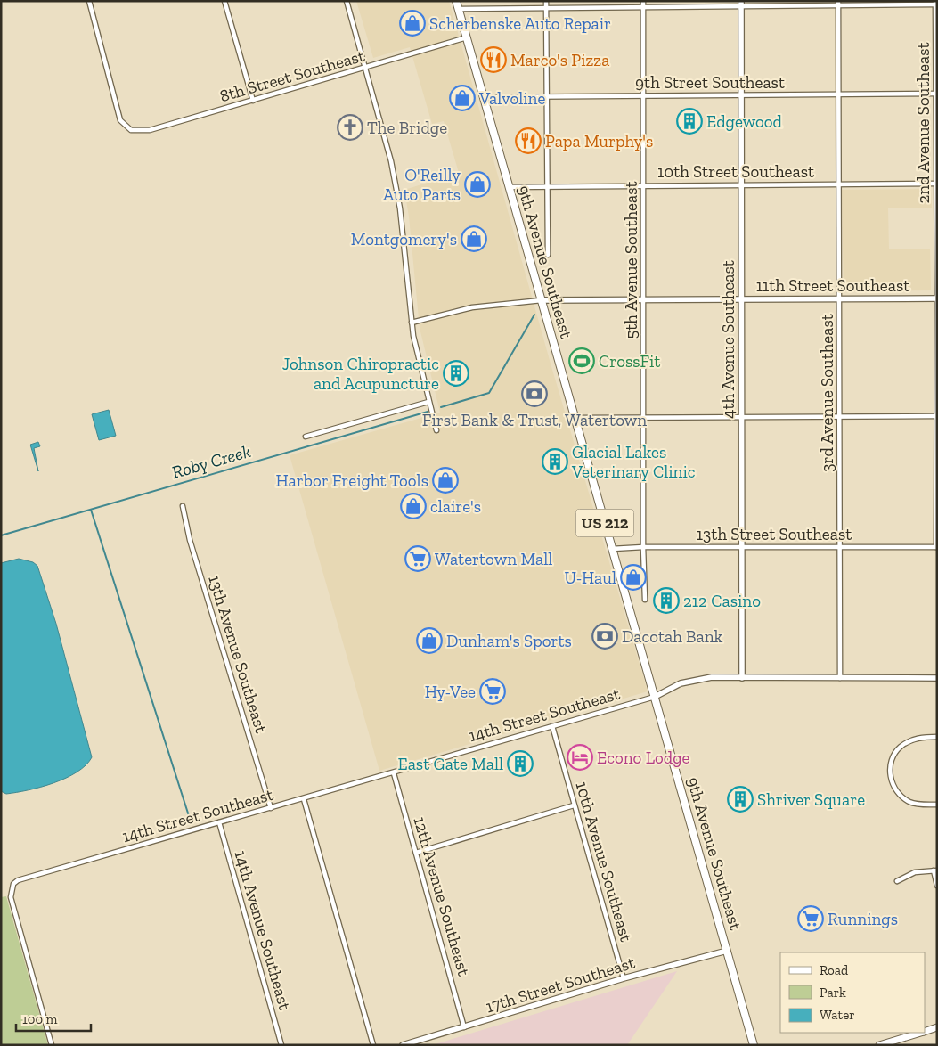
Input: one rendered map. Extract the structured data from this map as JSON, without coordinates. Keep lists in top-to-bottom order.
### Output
{
  "streets": {
    "main road": ["9th Avenue Southeast", "US 212"],
    "street": [
      "8th Street Southeast",
      "9th Street Southeast",
      "2nd Avenue Southeast",
      "10th Street Southeast",
      "5th Avenue Southeast",
      "11th Street Southeast",
      "4th Avenue Southeast",
      "3rd Avenue Southeast",
      "13th Street Southeast",
      "13th Avenue Southeast",
      "14th Street Southeast",
      "10th Avenue Southeast",
      "12th Avenue Southeast",
      "14th Avenue Southeast",
      "17th Street Southeast"
    ]
  },
  "crossings": [
    ["8th Street Southeast", "9th Avenue Southeast"],
    ["9th Street Southeast", "2nd Avenue Southeast"],
    ["9th Street Southeast", "5th Avenue Southeast"],
    ["9th Street Southeast", "9th Avenue Southeast"],
    ["9th Street Southeast", "4th Avenue Southeast"],
    ["9th Street Southeast", "3rd Avenue Southeast"],
    ["2nd Avenue Southeast", "10th Street Southeast"],
    ["2nd Avenue Southeast", "11th Street Southeast"],
    ["2nd Avenue Southeast", "13th Street Southeast"],
    ["10th Street Southeast", "5th Avenue Southeast"],
    ["10th Street Southeast", "9th Avenue Southeast"],
    ["10th Street Southeast", "4th Avenue Southeast"],
    ["10th Street Southeast", "3rd Avenue Southeast"],
    ["5th Avenue Southeast", "11th Street Southeast"],
    ["5th Avenue Southeast", "13th Street Southeast"],
    ["9th Avenue Southeast", "11th Street Southeast"],
    ["9th Avenue Southeast", "13th Street Southeast"],
    ["9th Avenue Southeast", "14th Street Southeast"],
    ["9th Avenue Southeast", "17th Street Southeast"],
    ["11th Street Southeast", "4th Avenue Southeast"],
    ["11th Street Southeast", "3rd Avenue Southeast"],
    ["4th Avenue Southeast", "13th Street Southeast"],
    ["4th Avenue Southeast", "14th Street Southeast"],
    ["3rd Avenue Southeast", "13th Street Southeast"],
    ["3rd Avenue Southeast", "14th Street Southeast"],
    ["13th Avenue Southeast", "14th Street Southeast"],
    ["14th Street Southeast", "10th Avenue Southeast"],
    ["14th Street Southeast", "12th Avenue Southeast"],
    ["14th Street Southeast", "14th Avenue Southeast"],
    ["10th Avenue Southeast", "17th Street Southeast"],
    ["12th Avenue Southeast", "17th Street Southeast"]
  ],
  "water": ["Roby Creek"],
  "places": {
    "shop": [
      "Scherbenske Auto Repair",
      "Valvoline",
      "O'Reilly Auto Parts",
      "Montgomery's",
      "Harbor Freight Tools",
      "claire's",
      "U-Haul",
      "Dunham's Sports"
    ],
    "restaurant": ["Marco's Pizza", "Papa Murphy's"],
    "building": [
      "Edgewood",
      "Johnson Chiropractic and Acupuncture",
      "Glacial Lakes Veterinary Clinic",
      "212 Casino",
      "East Gate Mall",
      "Shriver Square"
    ],
    "church": ["The Bridge"],
    "sports": ["CrossFit"],
    "bank": ["First Bank & Trust, Watertown", "Dacotah Bank"],
    "supermarket": ["Watertown Mall", "Hy-Vee", "Runnings"],
    "hotel": ["Econo Lodge"]
  },
  "legend": ["Road", "Park", "Water"],
  "scale_bar": "100 m"
}
